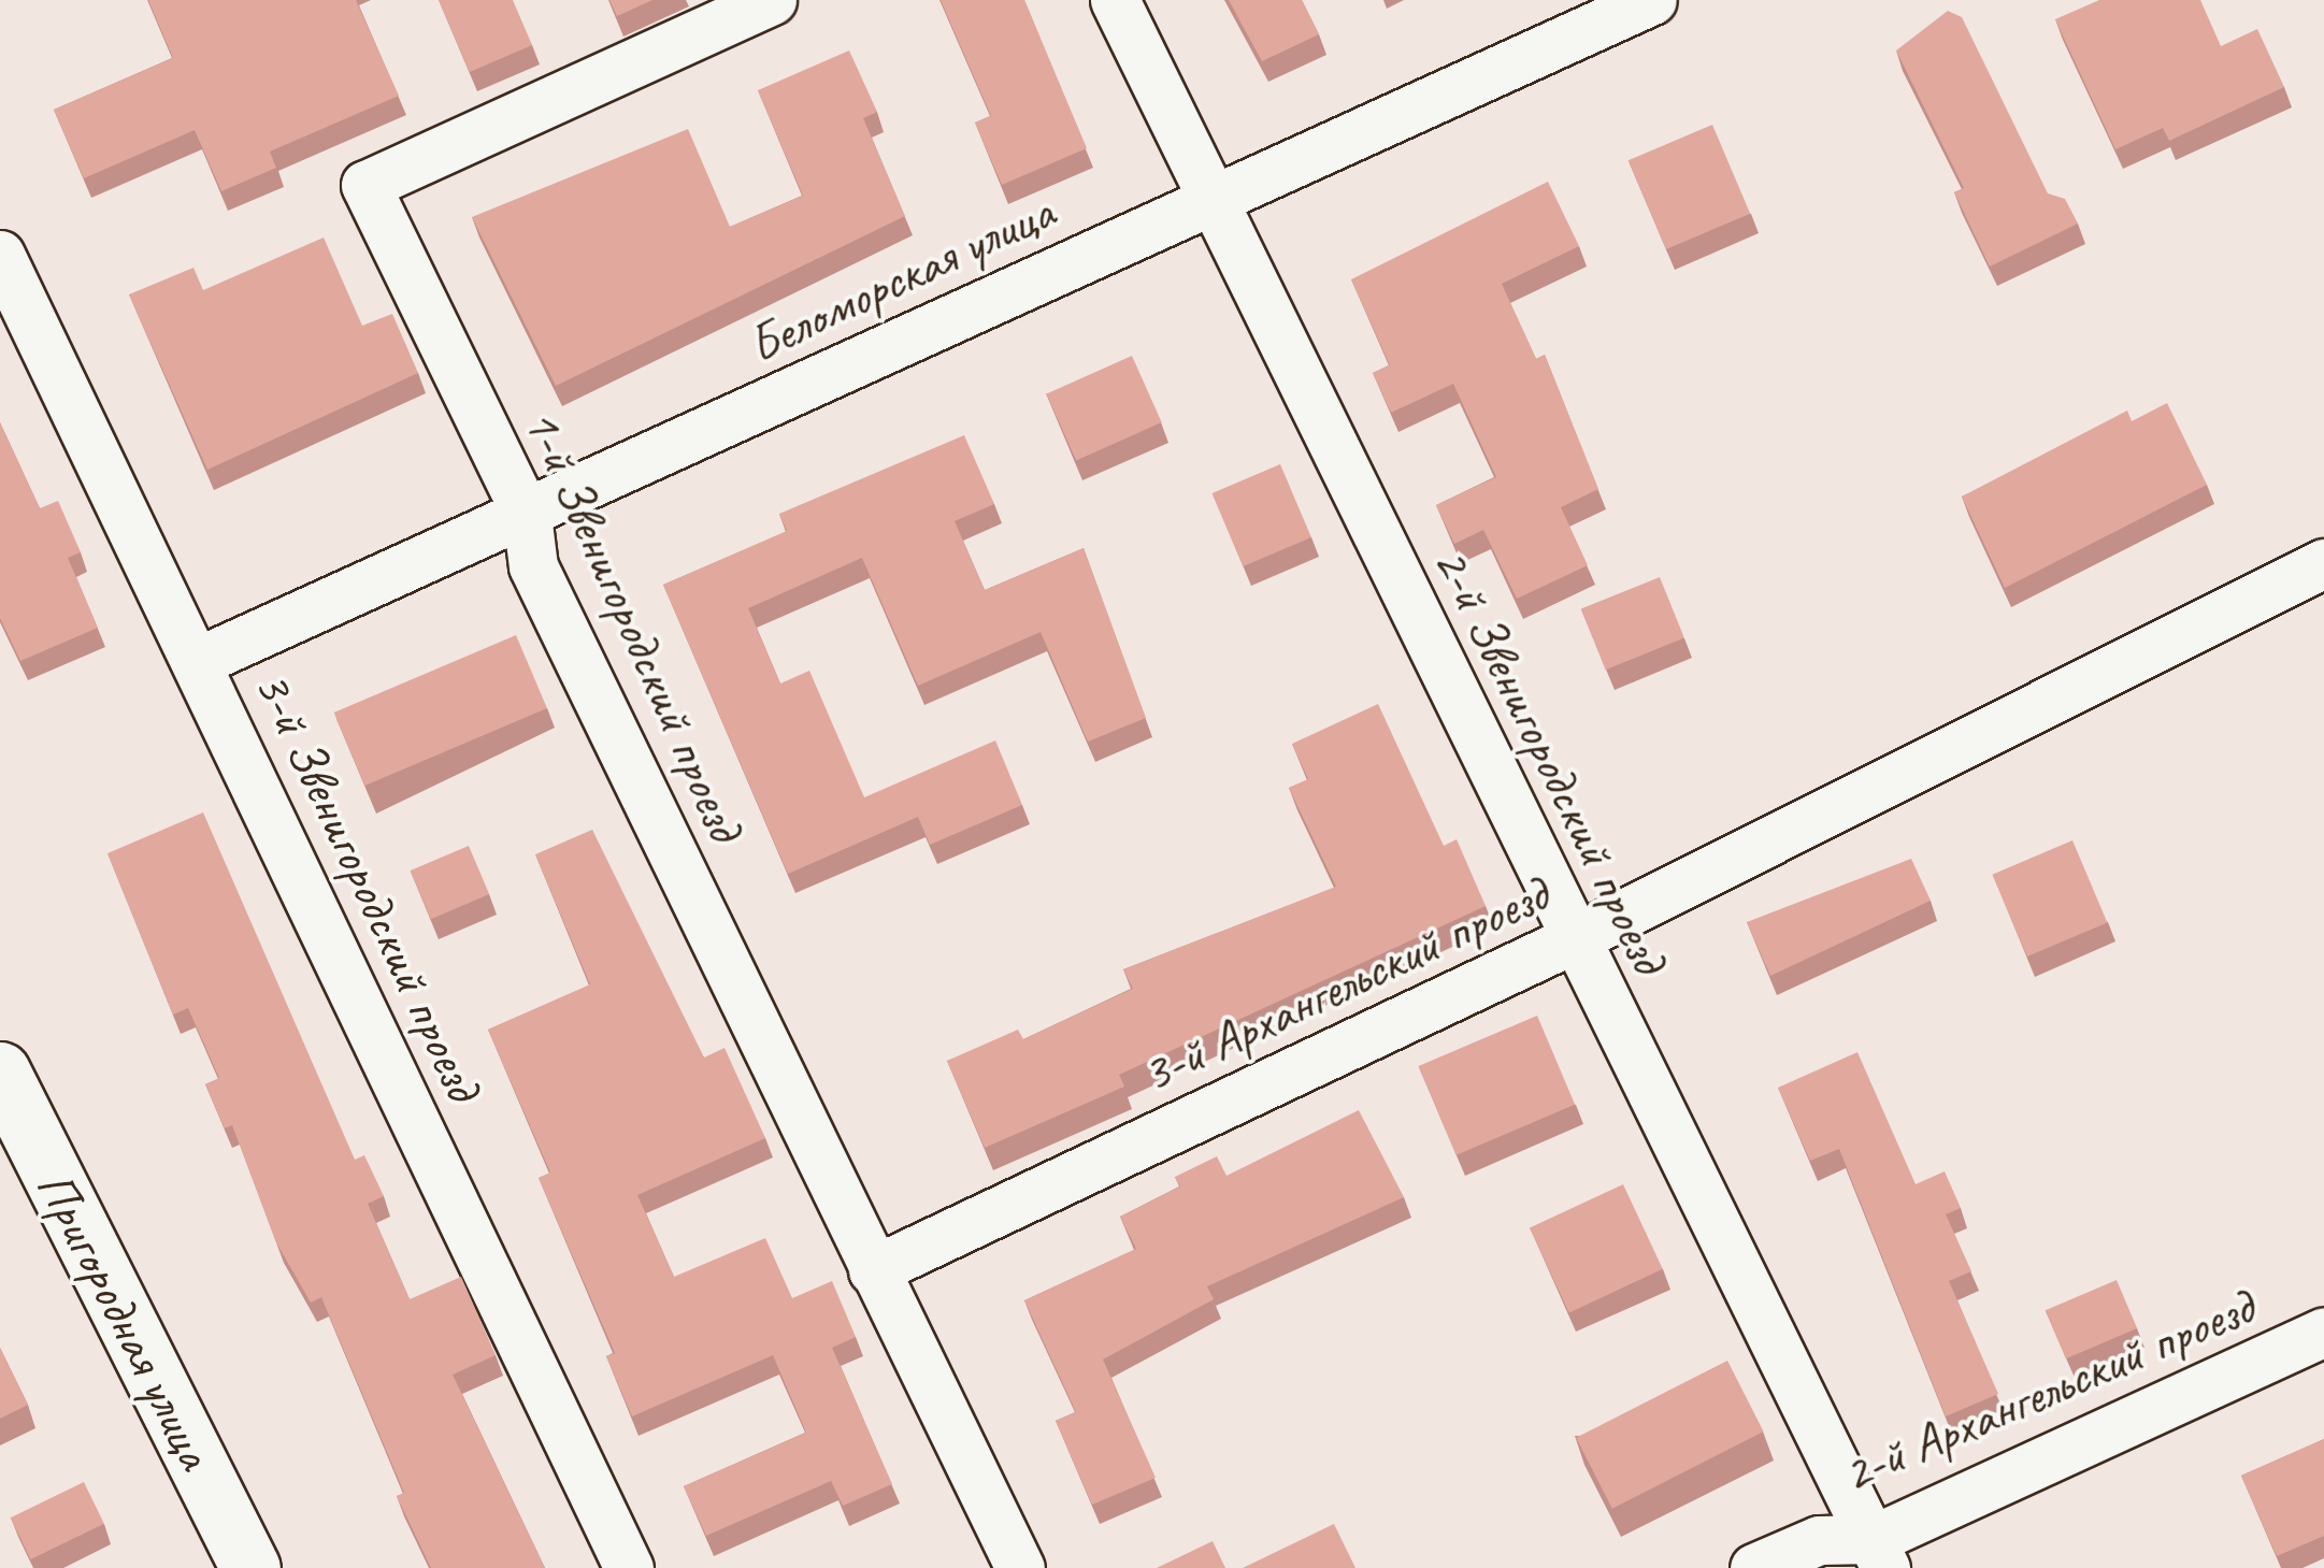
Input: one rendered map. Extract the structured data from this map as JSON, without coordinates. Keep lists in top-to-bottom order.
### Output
{
  "streets": {
    "street": [
      "Беломорская улица",
      "1-й Звенигородский проезд",
      "2-й Звенигородский проезд",
      "3-й Звенигородский проезд",
      "3-й Архангельский проезд",
      "Пригородная улица",
      "2-й Архангельский проезд"
    ]
  },
  "crossings": [
    ["Беломорская улица", "1-й Звенигородский проезд"],
    ["Беломорская улица", "2-й Звенигородский проезд"],
    ["Беломорская улица", "3-й Звенигородский проезд"],
    ["1-й Звенигородский проезд", "3-й Архангельский проезд"],
    ["2-й Звенигородский проезд", "3-й Архангельский проезд"],
    ["2-й Звенигородский проезд", "2-й Архангельский проезд"]
  ]
}
